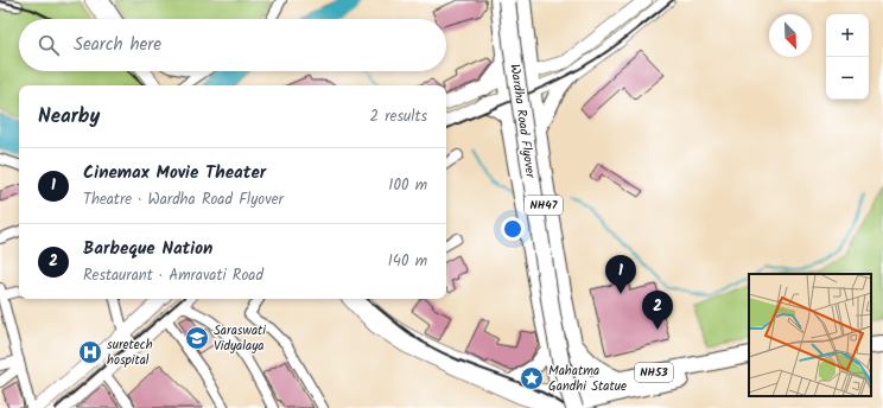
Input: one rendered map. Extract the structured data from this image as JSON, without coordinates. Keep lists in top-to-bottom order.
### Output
{
  "streets": {
    "highway": ["Wardha Road Flyover", "NH47", "NH53"]
  },
  "crossings": [
    ["Wardha Road Flyover", "NH53"]
  ],
  "places": {
    "school or university": ["Saraswati Vidyalaya"],
    "hospital": ["suretech hospital"],
    "place": ["Mahatma Gandhi Statue"]
  },
  "north": "bottom right",
  "page": {
    "map_buttons": ["+", "−"],
    "search": "Search here",
    "heading": ["Nearby", "2 results"],
    "list": [
      {
        "mark": "1",
        "name": "Cinemax Movie Theater",
        "note": "Theatre · Wardha Road Flyover",
        "value": "100 m"
      },
      {
        "mark": "2",
        "name": "Barbeque Nation",
        "note": "Restaurant · Amravati Road",
        "value": "140 m"
      }
    ],
    "pins": ["1", "2"]
  }
}
